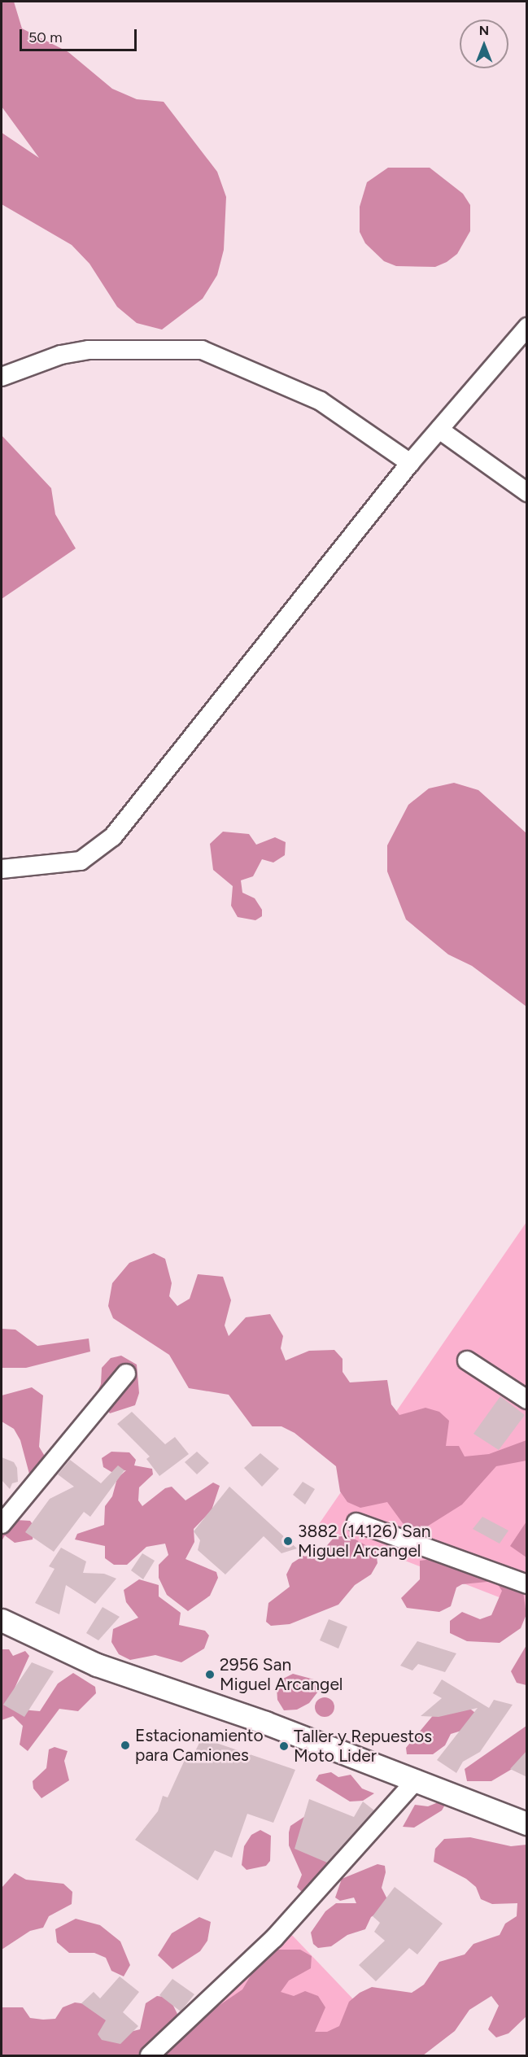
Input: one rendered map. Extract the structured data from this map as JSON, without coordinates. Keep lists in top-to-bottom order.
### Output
{
  "places": [
    "3882 (14126) San Miguel Arcangel",
    "2956 San Miguel Arcangel",
    "Estacionamiento para Camiones",
    "Taller y Repuestos Moto Lider"
  ],
  "scale_bar": "50 m",
  "north": "top"
}
